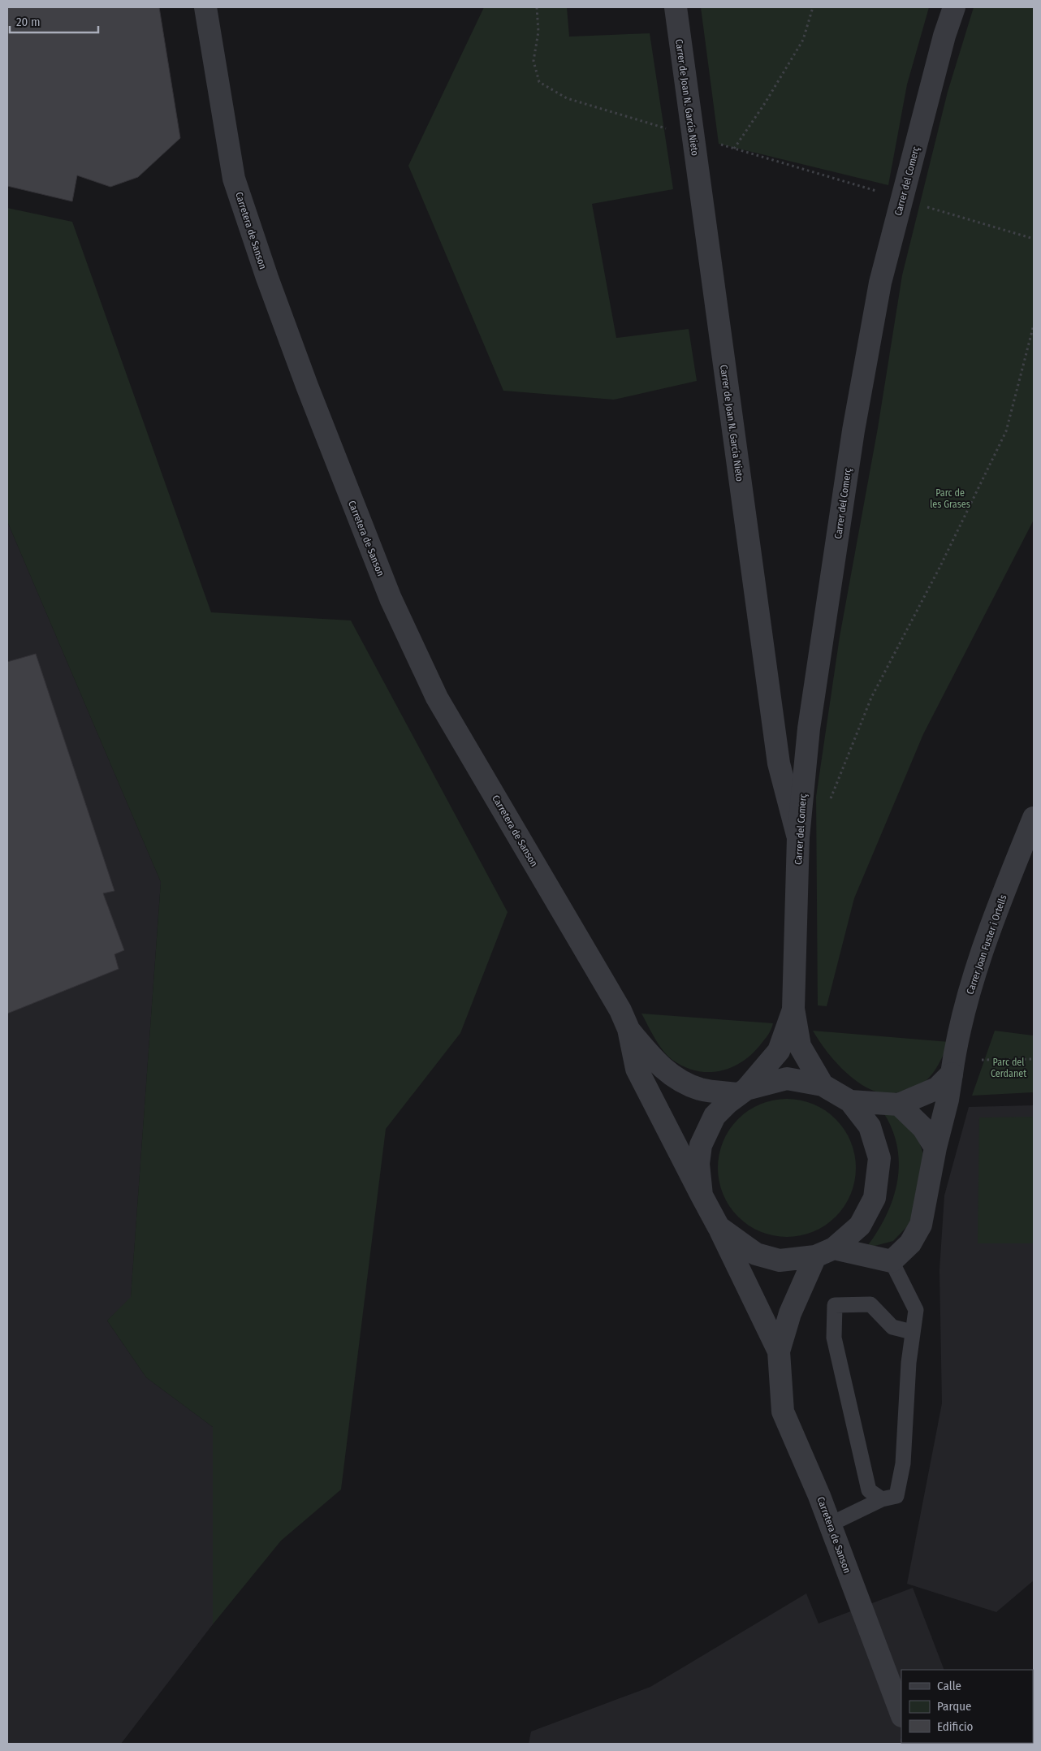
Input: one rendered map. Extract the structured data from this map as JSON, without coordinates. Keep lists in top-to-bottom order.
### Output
{
  "streets": {
    "street": [
      "Carrer de Joan N. García Nieto",
      "Carrer del Comerç",
      "Carretera de Sanson",
      "Carrer Joan Fuster i Ortells"
    ]
  },
  "crossings": [
    ["Carrer de Joan N. García Nieto", "Carrer del Comerç"],
    ["Carrer del Comerç", "Carretera de Sanson"]
  ],
  "parks": ["Parc de les Grases", "Parc del Cerdanet"],
  "legend": ["Calle", "Parque", "Edificio"],
  "scale_bar": "20 m"
}
